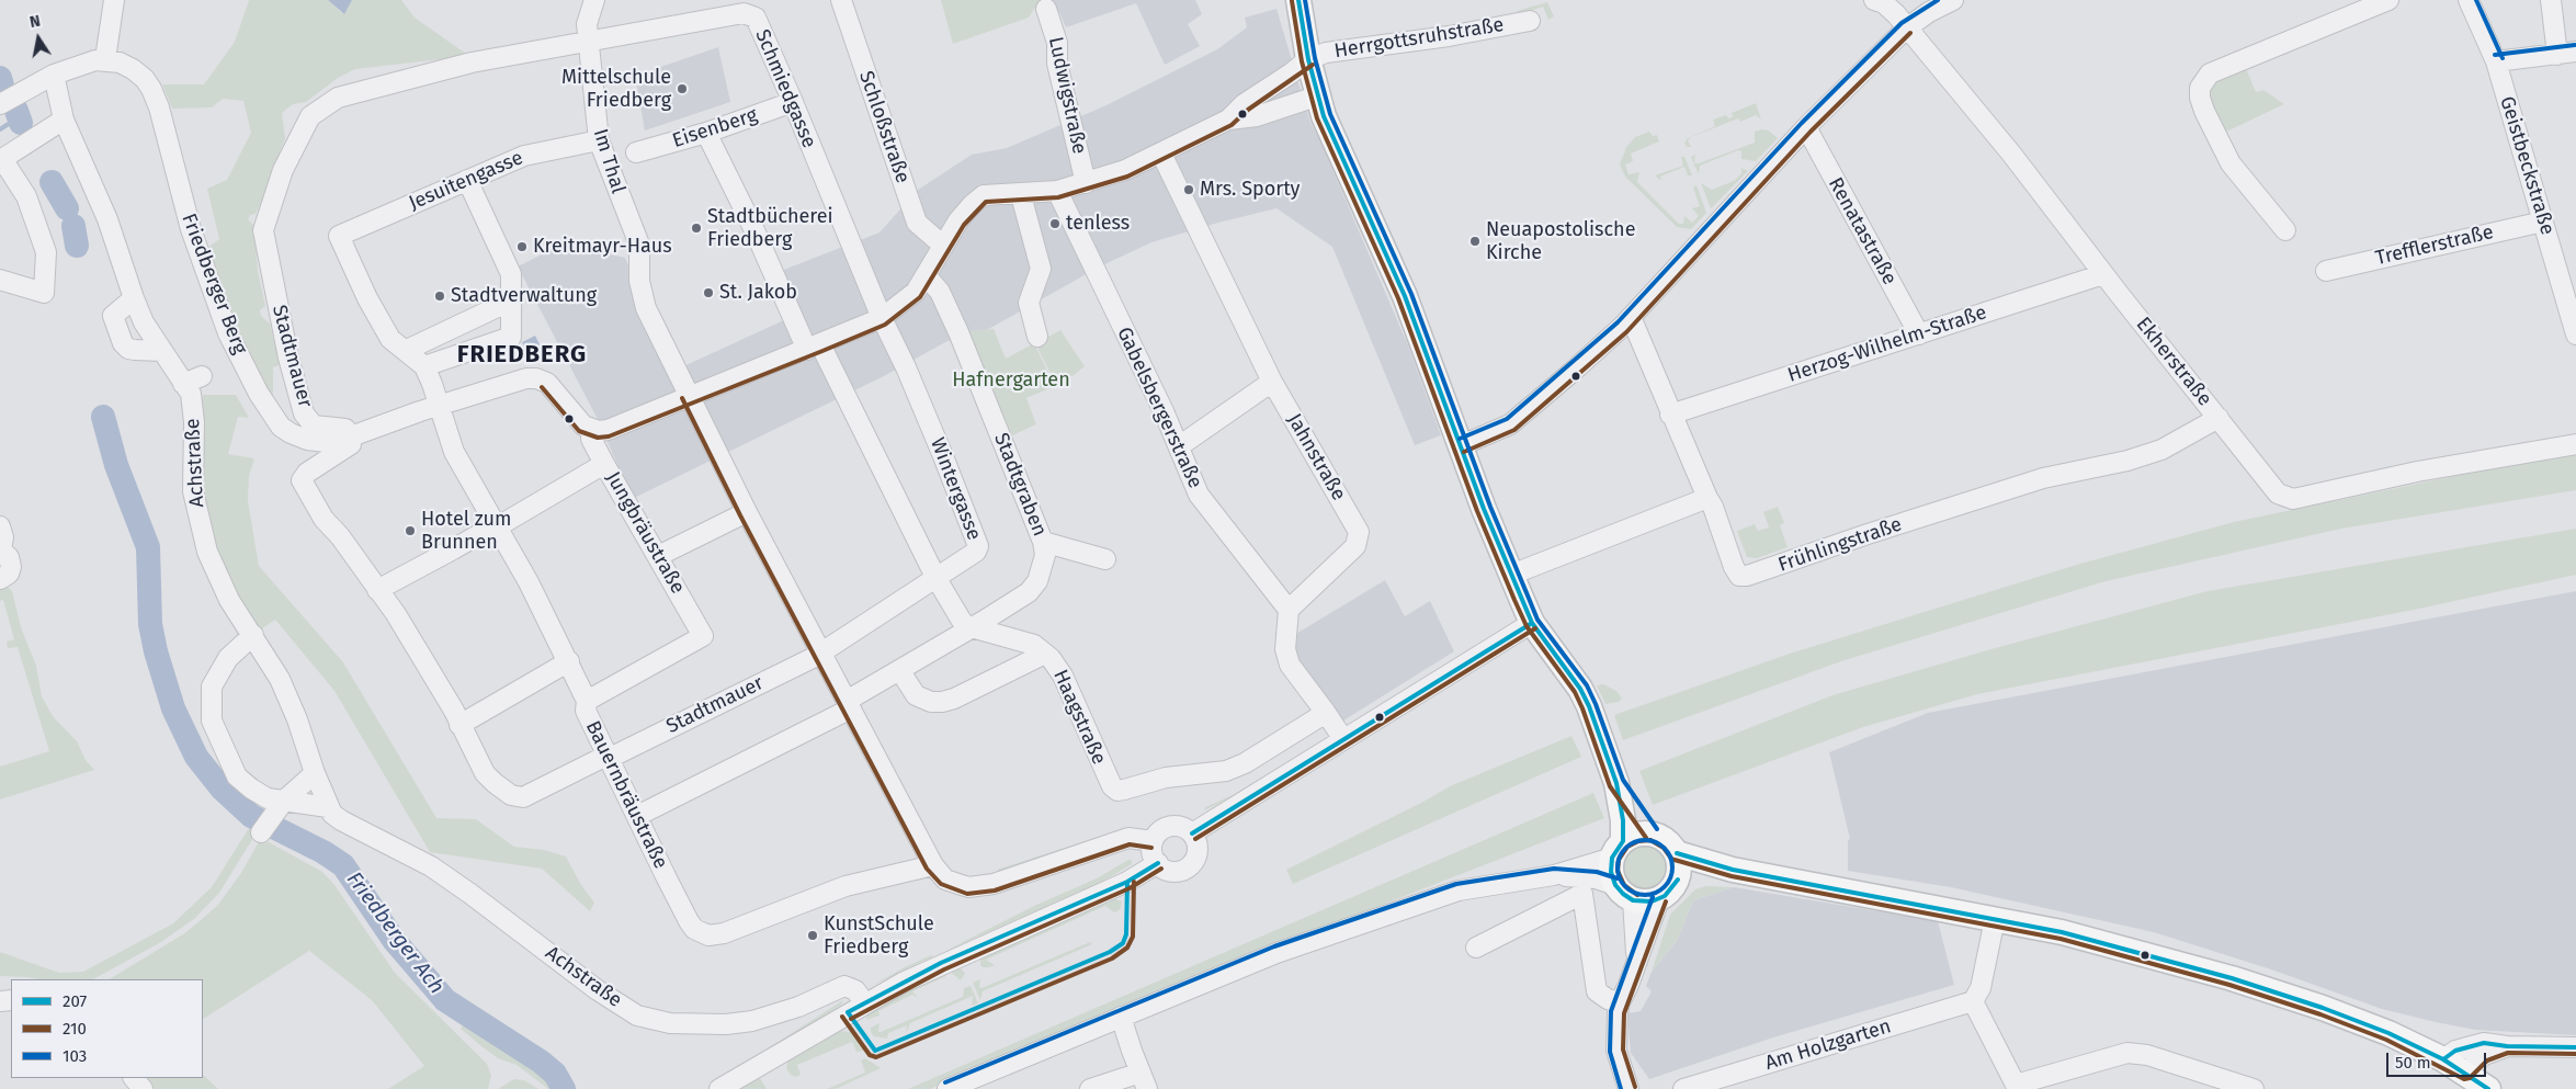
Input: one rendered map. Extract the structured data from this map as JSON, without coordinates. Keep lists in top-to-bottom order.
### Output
{
  "streets": {
    "street": [
      "Herrgottsruhstraße",
      "Schmiedgasse",
      "Ludwigstraße",
      "Schloßstraße",
      "Eisenberg",
      "Im Thal",
      "Geistbeckstraße",
      "Jesuitengasse",
      "Renatastraße",
      "Trefflerstraße",
      "Friedberger Berg",
      "Herzog-Wilhelm-Straße",
      "Stadtmauer",
      "Ekherstraße",
      "Gabelsbergerstraße",
      "Jahnstraße",
      "Achstraße",
      "Stadtgraben",
      "Wintergasse",
      "Jungbräustraße",
      "Frühlingstraße",
      "Haagstraße",
      "Bauernbräustraße",
      "Am Holzgarten"
    ]
  },
  "crossings": [
    ["Schmiedgasse", "Eisenberg"],
    ["Schmiedgasse", "Im Thal"],
    ["Schmiedgasse", "Stadtmauer"],
    ["Schmiedgasse", "Wintergasse"],
    ["Im Thal", "Jesuitengasse"],
    ["Im Thal", "Stadtmauer"],
    ["Im Thal", "Stadtgraben"],
    ["Im Thal", "Wintergasse"],
    ["Im Thal", "Bauernbräustraße"],
    ["Geistbeckstraße", "Trefflerstraße"],
    ["Renatastraße", "Herzog-Wilhelm-Straße"],
    ["Friedberger Berg", "Stadtmauer"],
    ["Friedberger Berg", "Jungbräustraße"],
    ["Friedberger Berg", "Bauernbräustraße"],
    ["Herzog-Wilhelm-Straße", "Ekherstraße"],
    ["Stadtmauer", "Wintergasse"],
    ["Stadtmauer", "Bauernbräustraße"],
    ["Ekherstraße", "Frühlingstraße"],
    ["Gabelsbergerstraße", "Jahnstraße"],
    ["Stadtgraben", "Haagstraße"],
    ["Stadtgraben", "Bauernbräustraße"],
    ["Jungbräustraße", "Bauernbräustraße"]
  ],
  "districts": ["FRIEDBERG"],
  "water": ["Friedberger Ach"],
  "parks": ["Hafnergarten"],
  "places": [
    "Mittelschule Friedberg",
    "Mrs. Sporty",
    "tenless",
    "Stadtbücherei Friedberg",
    "Neuapostolische Kirche",
    "Kreitmayr-Haus",
    "St. Jakob",
    "Stadtverwaltung",
    "Hotel zum Brunnen",
    "KunstSchule Friedberg"
  ],
  "lines": ["transit line 207", "transit line 103", "transit line 210"],
  "legend": ["207", "210", "103"],
  "scale_bar": "50 m",
  "north": "top"
}
